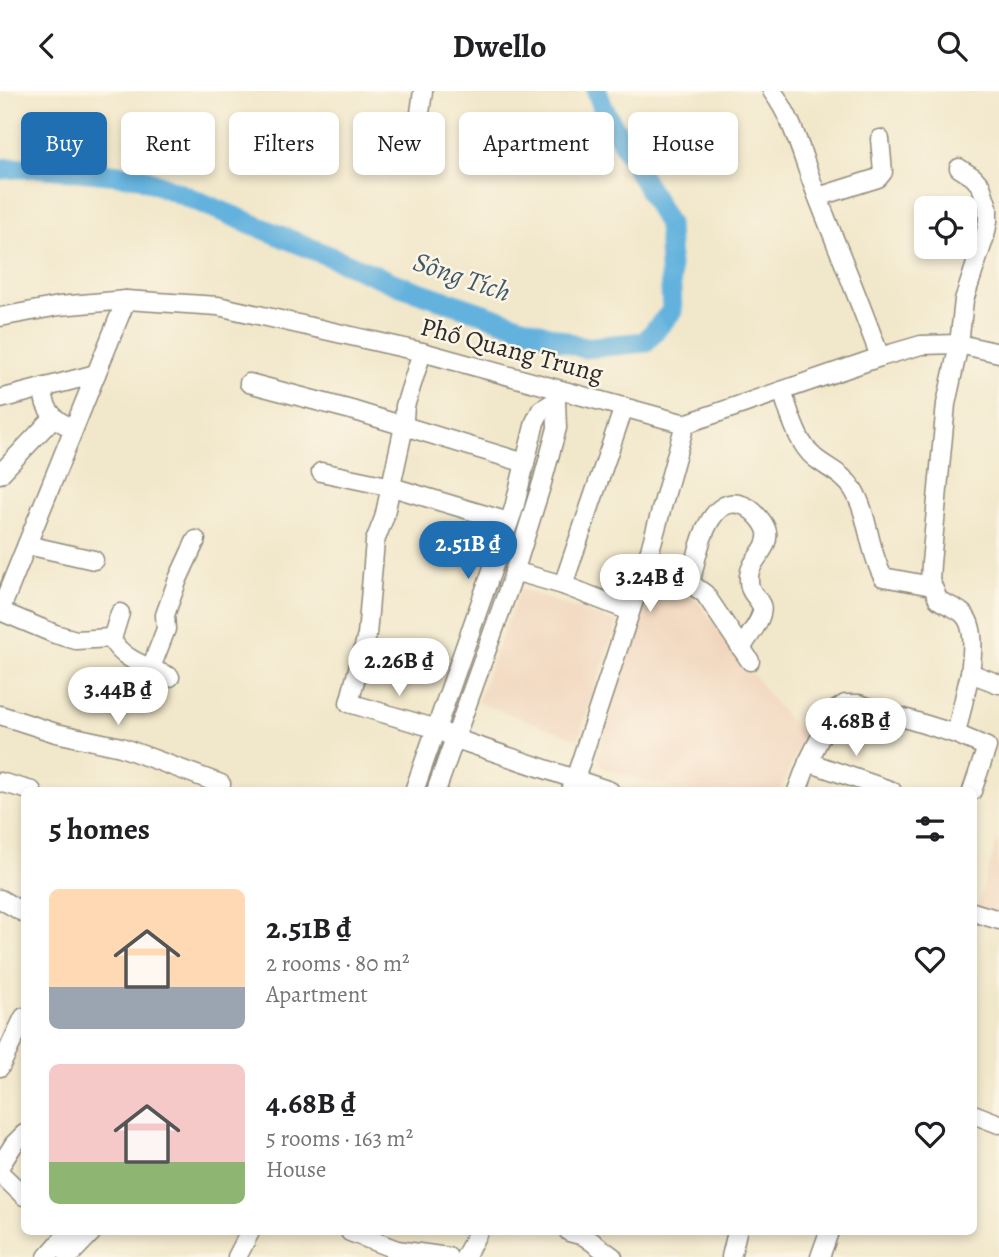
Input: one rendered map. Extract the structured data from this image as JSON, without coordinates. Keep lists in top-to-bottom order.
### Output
{
  "streets": {
    "street": ["Phố Quang Trung"]
  },
  "water": ["Sông Tích"],
  "page": {
    "header": "Dwello",
    "chip": [
      "Buy",
      "Rent",
      "Filters",
      "New",
      "Apartment",
      "House"
    ],
    "price": [
      "2.51B ₫",
      "3.24B ₫",
      "2.26B ₫",
      "3.44B ₫",
      "4.68B ₫"
    ],
    "heading": "5 homes",
    "list": [
      {
        "name": "2.51B ₫",
        "note": "2 rooms · 80 m² · Apartment"
      },
      {
        "name": "4.68B ₫",
        "note": "5 rooms · 163 m² · House"
      }
    ]
  }
}
